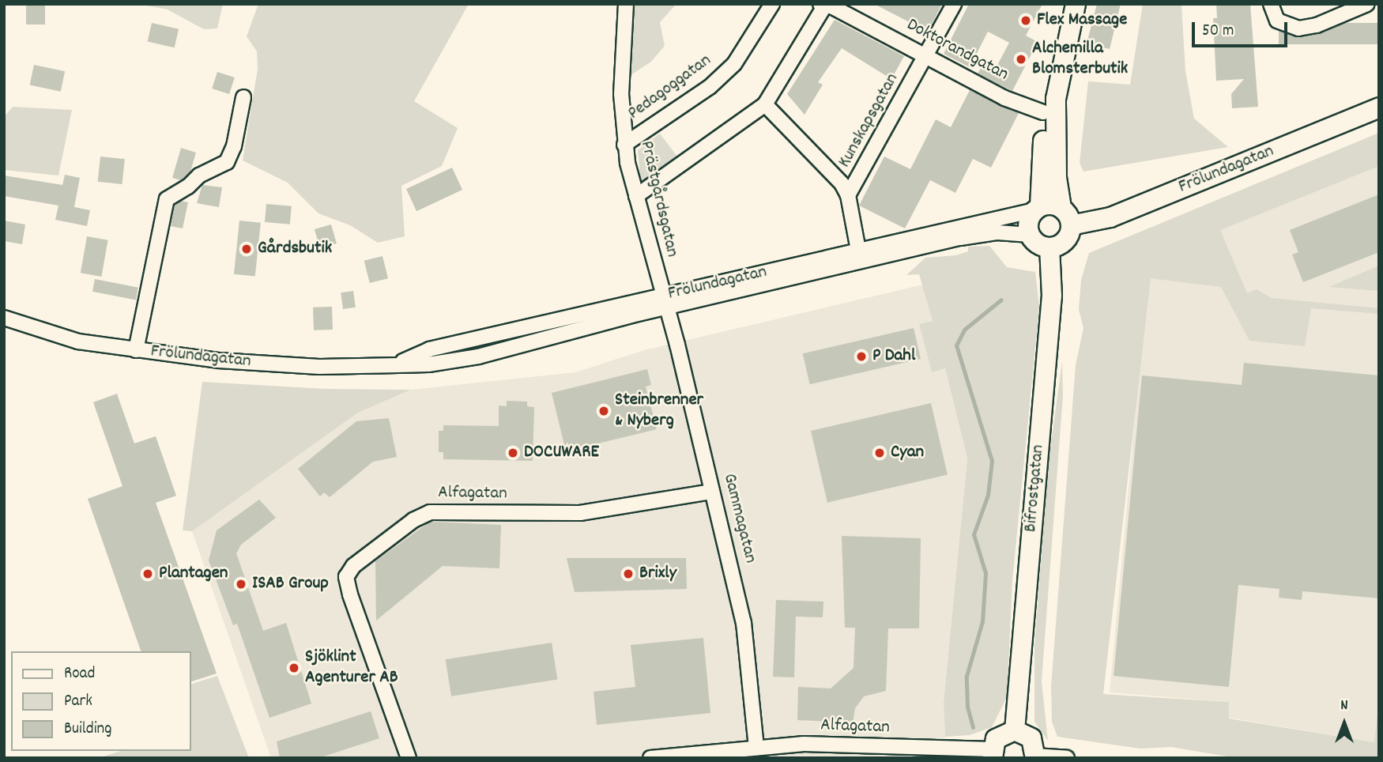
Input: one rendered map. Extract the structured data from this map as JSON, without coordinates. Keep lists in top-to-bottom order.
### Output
{
  "streets": {
    "main road": ["Frölundagatan", "Bifrostgatan"],
    "street": [
      "Doktorandgatan",
      "Pedagoggatan",
      "Kunskapsgatan",
      "Prästgårdsgatan",
      "Alfagatan",
      "Gammagatan"
    ]
  },
  "crossings": [
    ["Doktorandgatan", "Kunskapsgatan"],
    ["Pedagoggatan", "Prästgårdsgatan"],
    ["Kunskapsgatan", "Frölundagatan"],
    ["Frölundagatan", "Prästgårdsgatan"],
    ["Frölundagatan", "Bifrostgatan"],
    ["Frölundagatan", "Gammagatan"],
    ["Prästgårdsgatan", "Gammagatan"],
    ["Alfagatan", "Gammagatan"]
  ],
  "places": [
    "Flex Massage",
    "Alchemilla Blomsterbutik",
    "Gårdsbutik",
    "P Dahl",
    "Steinbrenner & Nyberg",
    "DOCUWARE",
    "Cyan",
    "Plantagen",
    "Brixly",
    "ISAB Group",
    "Sjöklint Agenturer AB"
  ],
  "legend": ["Road", "Park", "Building"],
  "scale_bar": "50 m",
  "north": "top"
}
